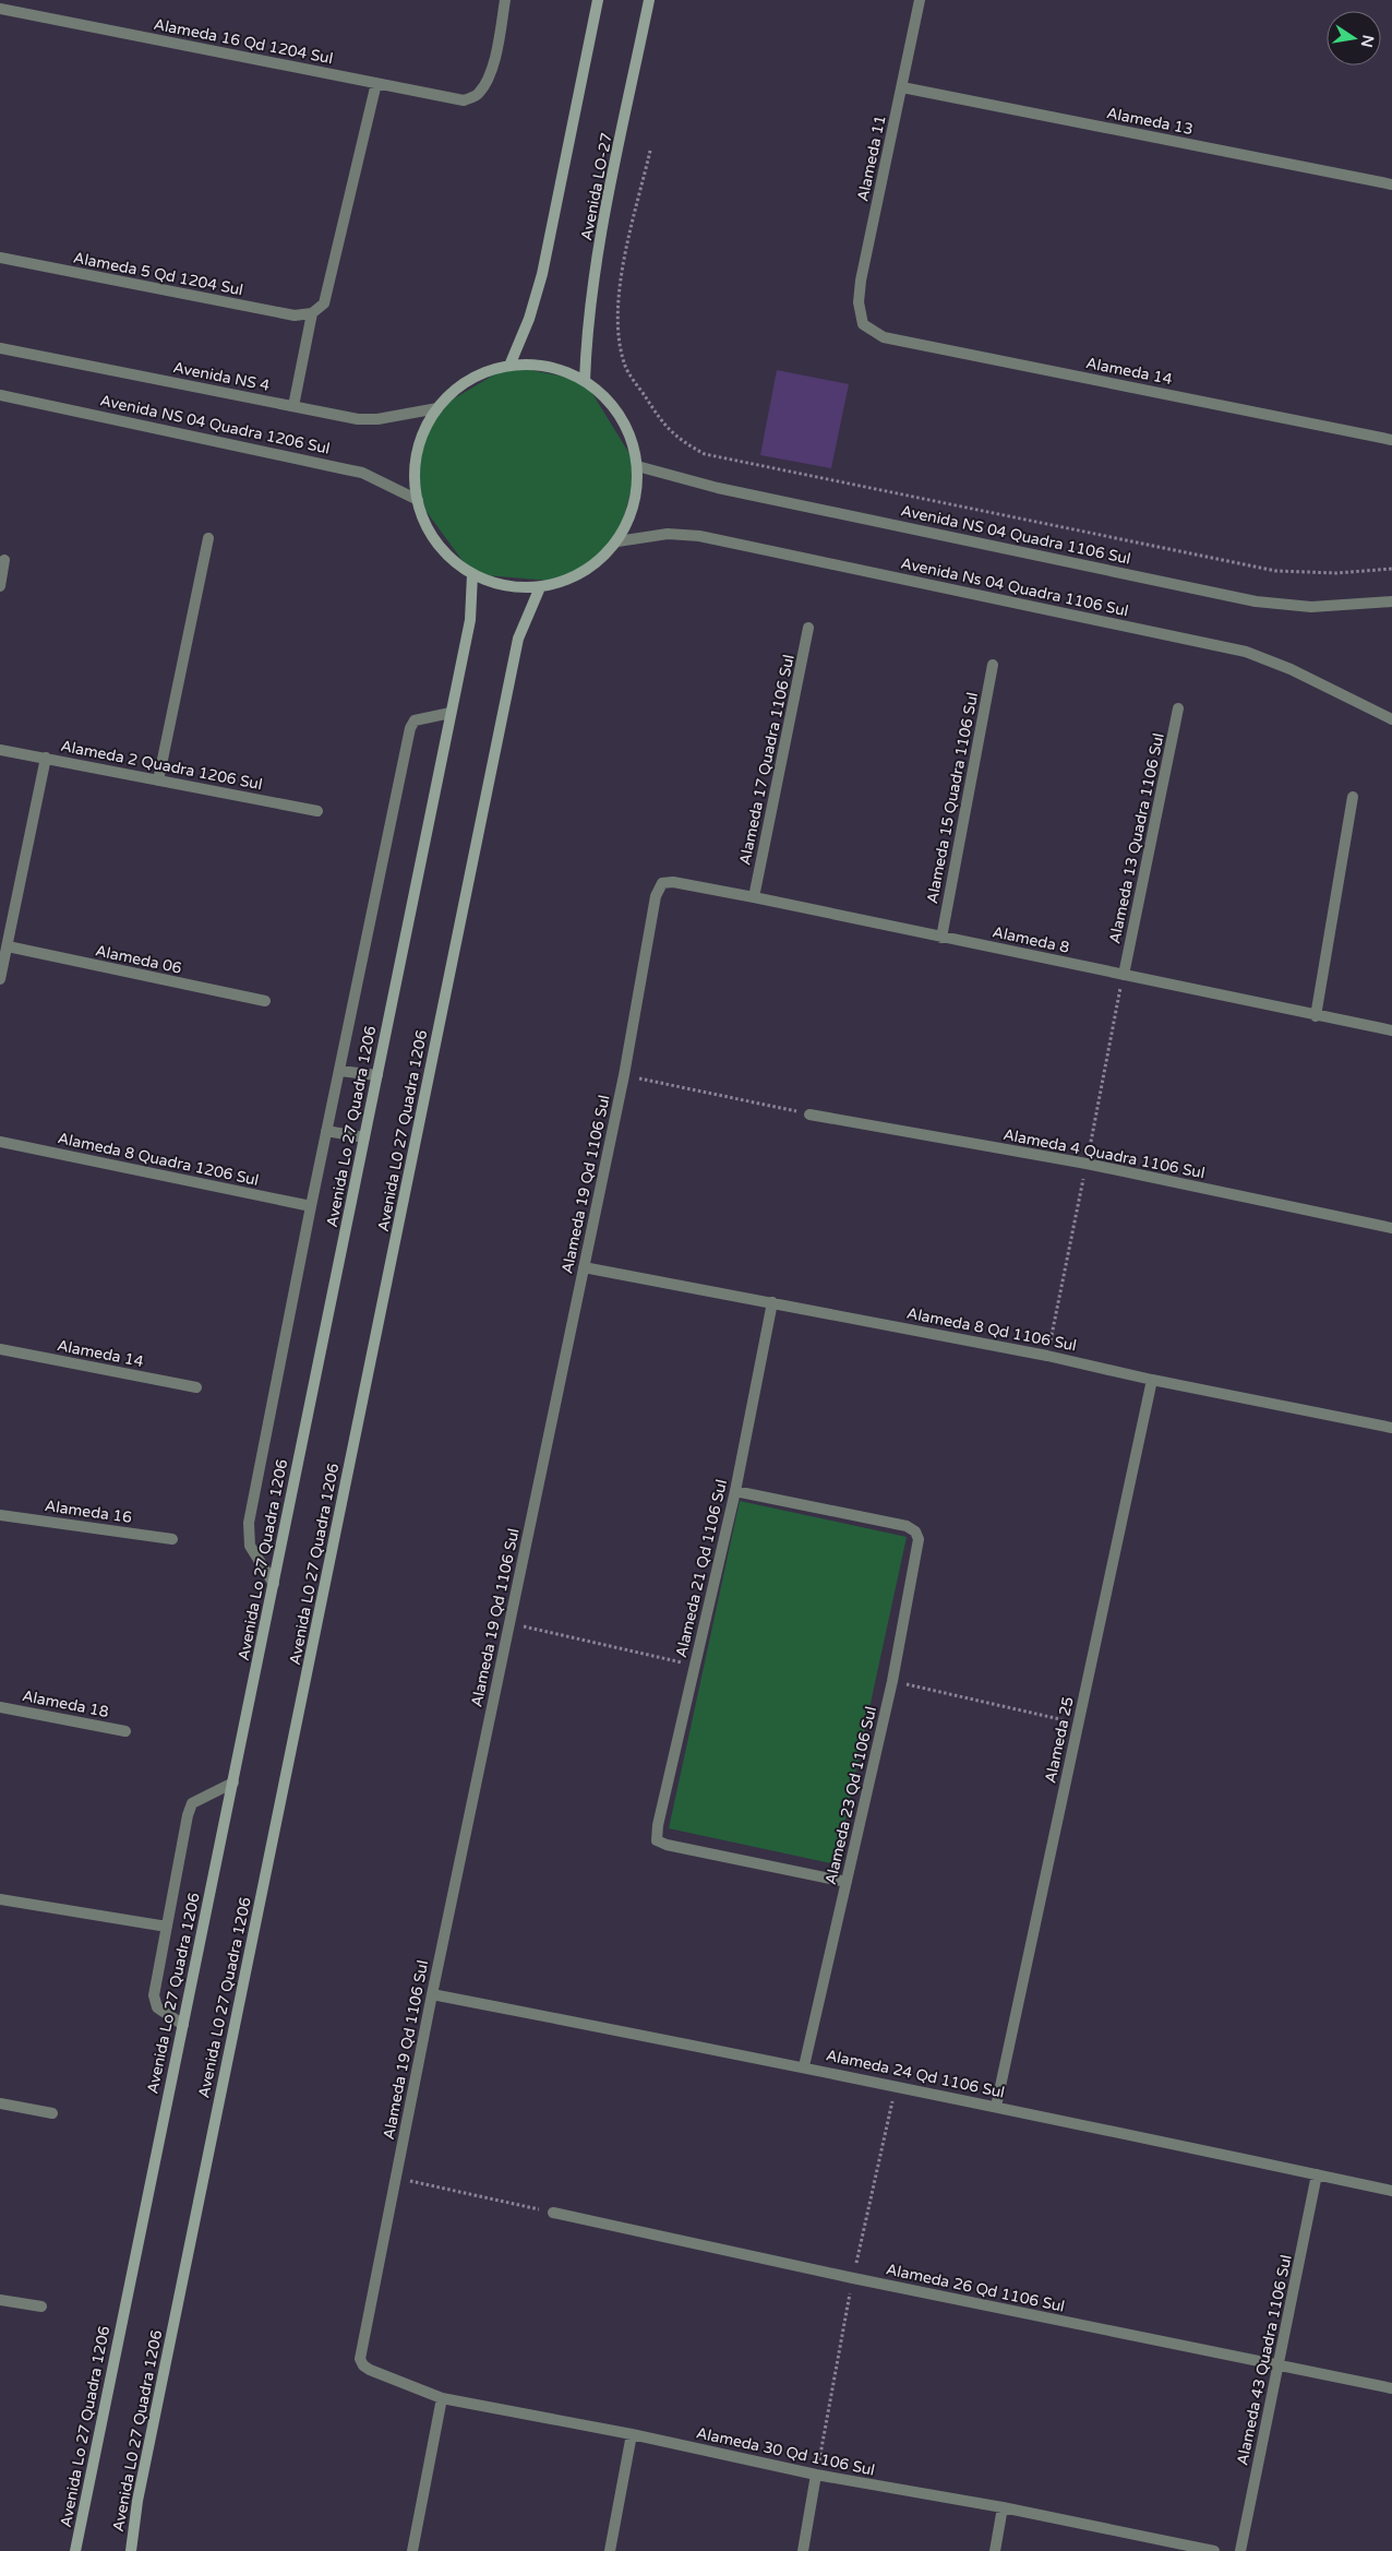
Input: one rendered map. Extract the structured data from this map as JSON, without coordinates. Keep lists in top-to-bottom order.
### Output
{
  "streets": {
    "main road": ["Avenida LO-27", "Avenida Lo 27 Quadra 1206", "Avenida L0 27 Quadra 1206"],
    "street": [
      "Alameda 16 Qd 1204 Sul",
      "Alameda 13",
      "Alameda 11",
      "Alameda 5 Qd 1204 Sul",
      "Alameda 14",
      "Avenida NS 4",
      "Avenida NS 04 Quadra 1206 Sul",
      "Avenida NS 04 Quadra 1106 Sul",
      "Avenida Ns 04 Quadra 1106 Sul",
      "Alameda 17 Quadra 1106 Sul",
      "Alameda 2 Quadra 1206 Sul",
      "Alameda 15 Quadra 1106 Sul",
      "Alameda 13 Quadra 1106 Sul",
      "Alameda 8",
      "Alameda 06",
      "Alameda 4 Quadra 1106 Sul",
      "Alameda 8 Quadra 1206 Sul",
      "Alameda 19 Qd 1106 Sul",
      "Alameda 8 Qd 1106 Sul",
      "Alameda 16",
      "Alameda 21 Qd 1106 Sul",
      "Alameda 18",
      "Alameda 25",
      "Alameda 23 Qd 1106 Sul",
      "Alameda 24 Qd 1106 Sul",
      "Alameda 26 Qd 1106 Sul",
      "Alameda 43 Quadra 1106 Sul",
      "Alameda 30 Qd 1106 Sul"
    ]
  },
  "crossings": [
    ["Alameda 13", "Alameda 11"],
    ["Alameda 11", "Alameda 14"],
    ["Alameda 17 Quadra 1106 Sul", "Alameda 8"],
    ["Alameda 15 Quadra 1106 Sul", "Alameda 8"],
    ["Alameda 13 Quadra 1106 Sul", "Alameda 8"],
    ["Alameda 8", "Alameda 19 Qd 1106 Sul"],
    ["Alameda 19 Qd 1106 Sul", "Alameda 8 Qd 1106 Sul"],
    ["Alameda 19 Qd 1106 Sul", "Alameda 24 Qd 1106 Sul"],
    ["Alameda 19 Qd 1106 Sul", "Alameda 30 Qd 1106 Sul"],
    ["Alameda 8 Qd 1106 Sul", "Alameda 21 Qd 1106 Sul"],
    ["Alameda 8 Qd 1106 Sul", "Alameda 25"],
    ["Alameda 21 Qd 1106 Sul", "Alameda 23 Qd 1106 Sul"],
    ["Alameda 25", "Alameda 24 Qd 1106 Sul"],
    ["Alameda 23 Qd 1106 Sul", "Alameda 24 Qd 1106 Sul"],
    ["Alameda 24 Qd 1106 Sul", "Alameda 43 Quadra 1106 Sul"],
    ["Alameda 26 Qd 1106 Sul", "Alameda 43 Quadra 1106 Sul"]
  ],
  "north": "right"
}
